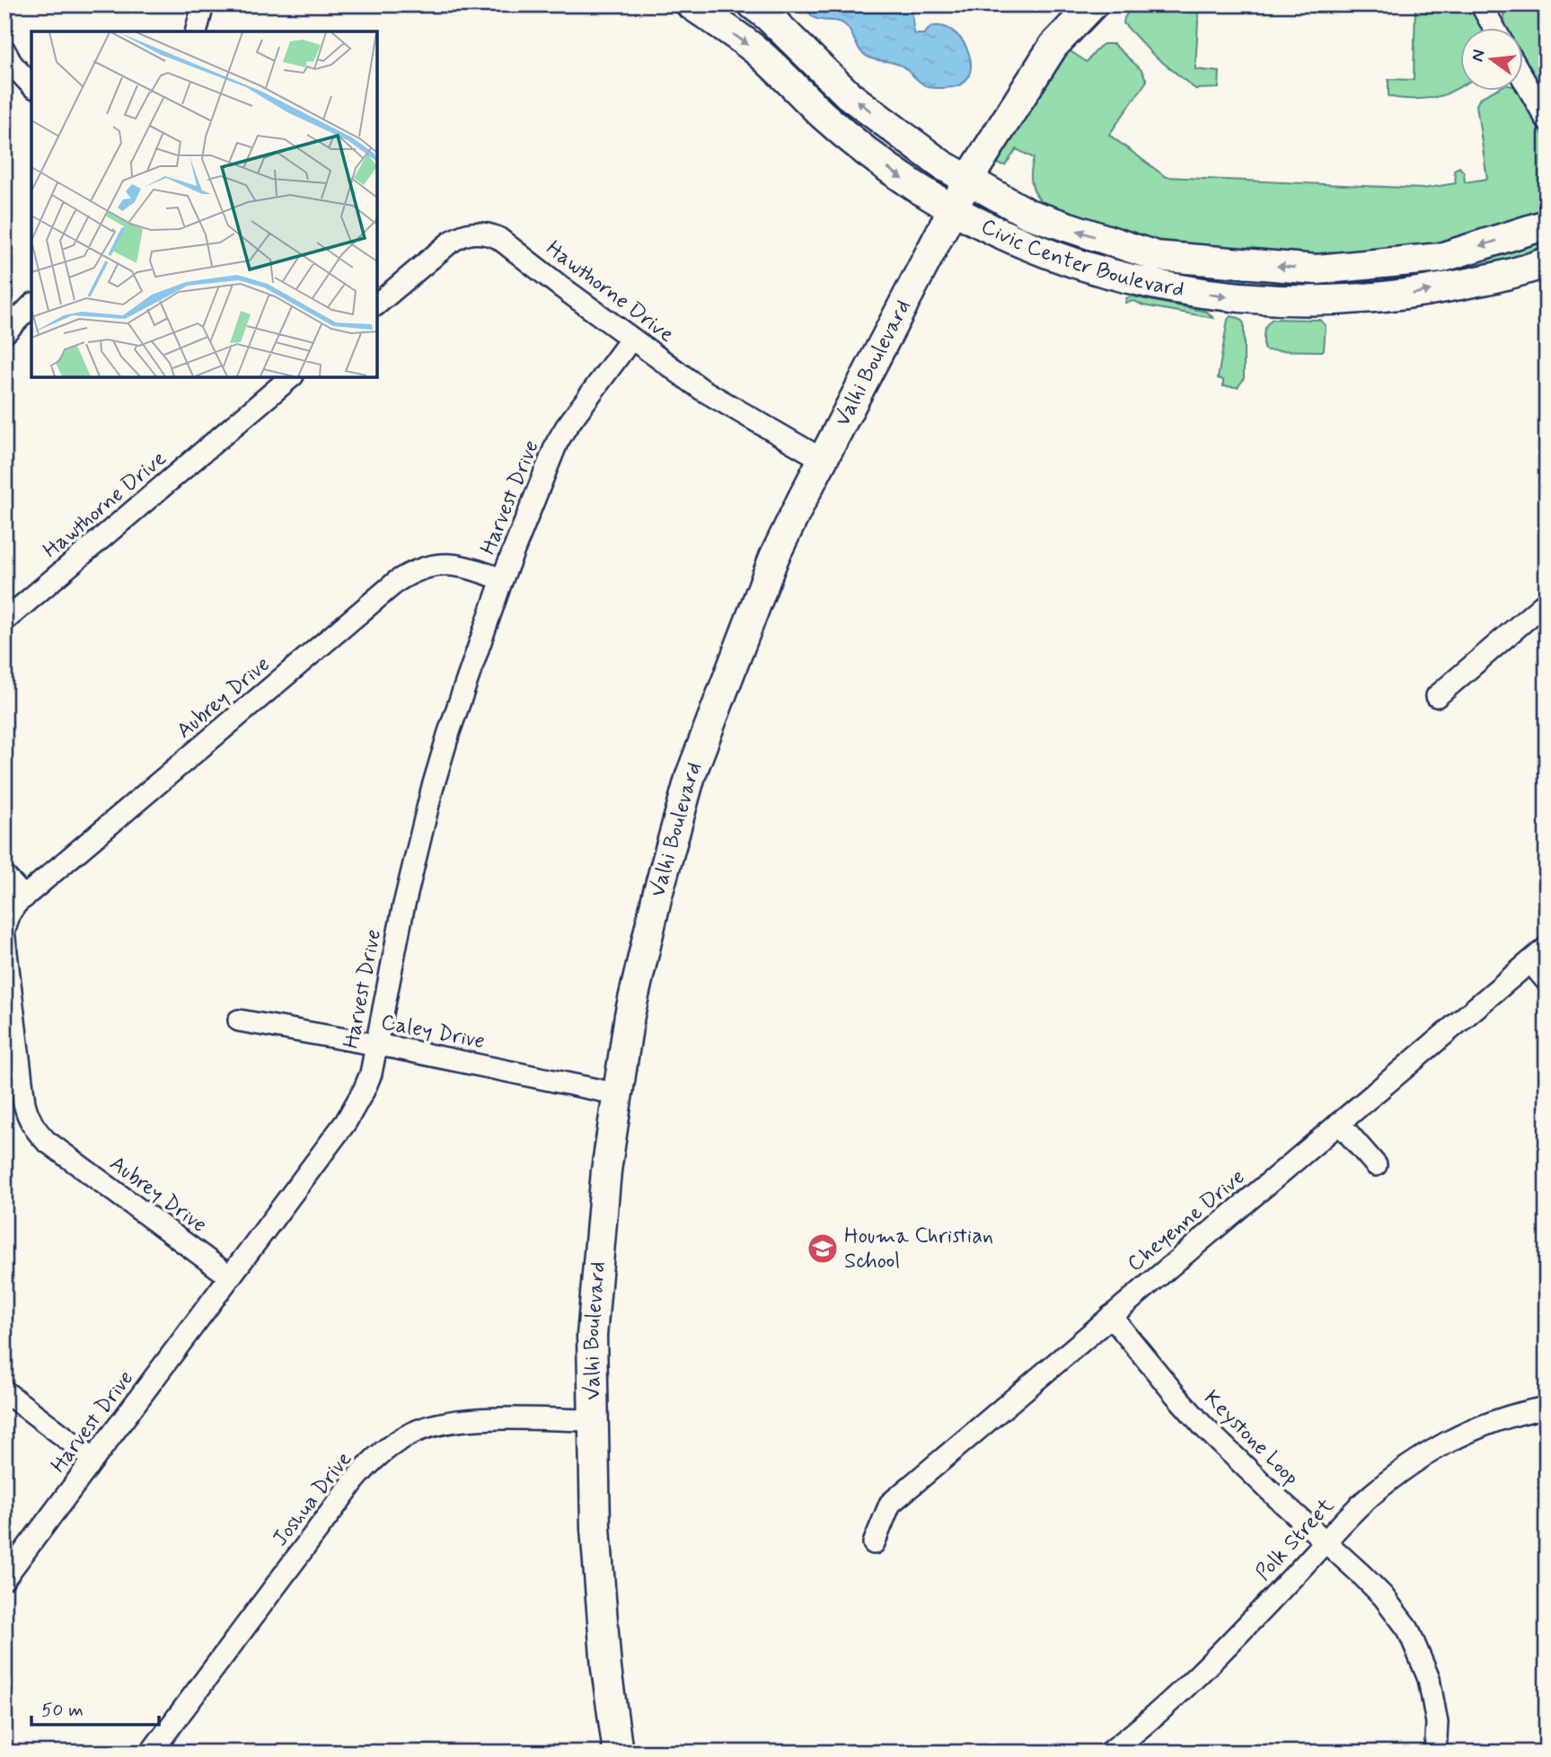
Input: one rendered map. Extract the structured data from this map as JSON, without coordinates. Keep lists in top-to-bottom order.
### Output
{
  "streets": {
    "street": [
      "Civic Center Boulevard",
      "Hawthorne Drive",
      "Valhi Boulevard",
      "Harvest Drive",
      "Aubrey Drive",
      "Caley Drive",
      "Cheyenne Drive",
      "Keystone Loop",
      "Joshua Drive",
      "Polk Street"
    ]
  },
  "crossings": [
    ["Civic Center Boulevard", "Valhi Boulevard"],
    ["Hawthorne Drive", "Valhi Boulevard"],
    ["Hawthorne Drive", "Harvest Drive"],
    ["Valhi Boulevard", "Caley Drive"],
    ["Valhi Boulevard", "Joshua Drive"],
    ["Harvest Drive", "Aubrey Drive"],
    ["Harvest Drive", "Caley Drive"],
    ["Cheyenne Drive", "Keystone Loop"],
    ["Keystone Loop", "Polk Street"]
  ],
  "places": {
    "school or university": ["Houma Christian School"]
  },
  "scale_bar": "50 m",
  "north": "left"
}
